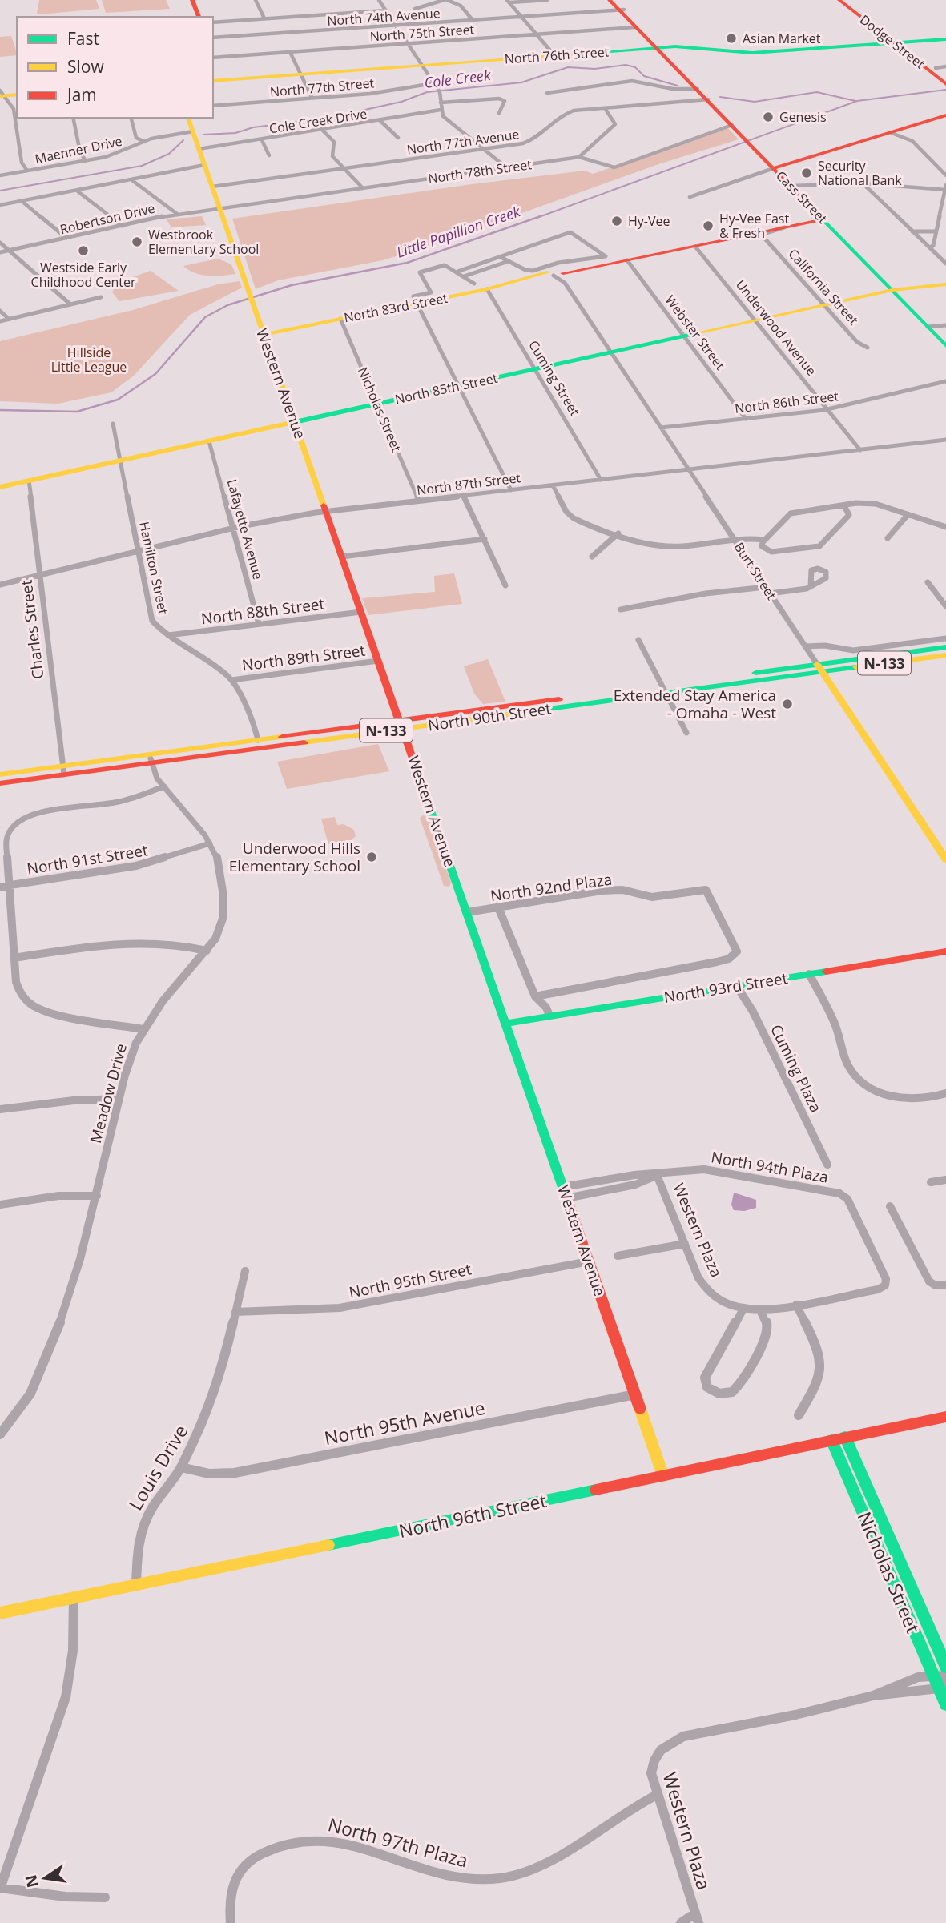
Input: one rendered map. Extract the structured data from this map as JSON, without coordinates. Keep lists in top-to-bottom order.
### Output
{
  "streets": {
    "main road": [
      "Dodge Street",
      "North 76th Street",
      "Cass Street",
      "North 83rd Street",
      "Western Avenue",
      "North 85th Street",
      "Nicholas Street",
      "Burt Street",
      "N-133",
      "North 90th Street",
      "North 93rd Street",
      "North 96th Street"
    ],
    "street": [
      "North 74th Avenue",
      "North 75th Street",
      "North 77th Street",
      "Cole Creek Drive",
      "North 77th Avenue",
      "Maenner Drive",
      "North 78th Street",
      "Robertson Drive",
      "California Street",
      "Underwood Avenue",
      "Webster Street",
      "Cuming Street",
      "North 86th Street",
      "North 87th Street",
      "Lafayette Avenue",
      "Hamilton Street",
      "North 88th Street",
      "Charles Street",
      "North 89th Street",
      "North 91st Street",
      "North 92nd Plaza",
      "Cuming Plaza",
      "Meadow Drive",
      "North 94th Plaza",
      "Western Plaza",
      "North 95th Street",
      "North 95th Avenue",
      "Louis Drive",
      "North 97th Plaza"
    ]
  },
  "crossings": [
    ["North 74th Avenue", "Cass Street"],
    ["North 75th Street", "Cass Street"],
    ["Dodge Street", "North 76th Street"],
    ["North 76th Street", "Cass Street"],
    ["Cole Creek Drive", "Western Avenue"],
    ["North 77th Avenue", "Cass Street"],
    ["North 77th Avenue", "Western Avenue"],
    ["Maenner Drive", "Western Avenue"],
    ["North 78th Street", "Cass Street"],
    ["North 78th Street", "Robertson Drive"],
    ["North 78th Street", "Western Avenue"],
    ["Cass Street", "North 83rd Street"],
    ["Cass Street", "North 85th Street"],
    ["Robertson Drive", "Western Avenue"],
    ["California Street", "North 83rd Street"],
    ["California Street", "North 85th Street"],
    ["North 83rd Street", "Underwood Avenue"],
    ["North 83rd Street", "Webster Street"],
    ["North 83rd Street", "Cuming Street"],
    ["North 83rd Street", "Western Avenue"],
    ["North 83rd Street", "Nicholas Street"],
    ["North 83rd Street", "Burt Street"],
    ["Underwood Avenue", "North 85th Street"],
    ["Underwood Avenue", "North 86th Street"],
    ["Underwood Avenue", "North 87th Street"],
    ["Webster Street", "North 85th Street"],
    ["Webster Street", "North 86th Street"],
    ["Cuming Street", "North 85th Street"],
    ["Cuming Street", "North 87th Street"],
    ["Western Avenue", "North 85th Street"],
    ["Western Avenue", "North 87th Street"],
    ["Western Avenue", "North 88th Street"],
    ["Western Avenue", "North 89th Street"],
    ["Western Avenue", "North 90th Street"],
    ["Western Avenue", "North 92nd Plaza"],
    ["Western Avenue", "North 93rd Street"],
    ["Western Avenue", "North 94th Plaza"],
    ["Western Avenue", "North 95th Street"],
    ["Western Avenue", "North 95th Avenue"],
    ["Western Avenue", "North 96th Street"],
    ["North 85th Street", "Nicholas Street"],
    ["North 85th Street", "Lafayette Avenue"],
    ["North 85th Street", "Hamilton Street"],
    ["North 85th Street", "Burt Street"],
    ["North 85th Street", "Charles Street"],
    ["North 86th Street", "Burt Street"],
    ["Nicholas Street", "North 87th Street"],
    ["Nicholas Street", "North 96th Street"],
    ["North 87th Street", "Lafayette Avenue"],
    ["North 87th Street", "Hamilton Street"],
    ["North 87th Street", "Burt Street"],
    ["North 87th Street", "Charles Street"],
    ["Lafayette Avenue", "North 88th Street"],
    ["Hamilton Street", "North 88th Street"],
    ["Hamilton Street", "North 89th Street"],
    ["Hamilton Street", "North 90th Street"],
    ["Burt Street", "North 90th Street"],
    ["Charles Street", "North 90th Street"],
    ["North 90th Street", "Meadow Drive"],
    ["North 91st Street", "Meadow Drive"],
    ["North 93rd Street", "Cuming Plaza"],
    ["North 94th Plaza", "Western Plaza"],
    ["Western Plaza", "North 97th Plaza"],
    ["North 95th Street", "Louis Drive"],
    ["North 95th Avenue", "Louis Drive"],
    ["Louis Drive", "North 96th Street"]
  ],
  "water": ["Cole Creek", "Little Papillion Creek"],
  "parks": ["Hillside Little League"],
  "places": [
    "Asian Market",
    "Genesis",
    "Security National Bank",
    "Hy-Vee",
    "Hy-Vee Fast & Fresh",
    "Westbrook Elementary School",
    "Westside Early Childhood Center",
    "Extended Stay America - Omaha - West",
    "Underwood Hills Elementary School"
  ],
  "legend": ["Fast", "Slow", "Jam"],
  "north": "left"
}
